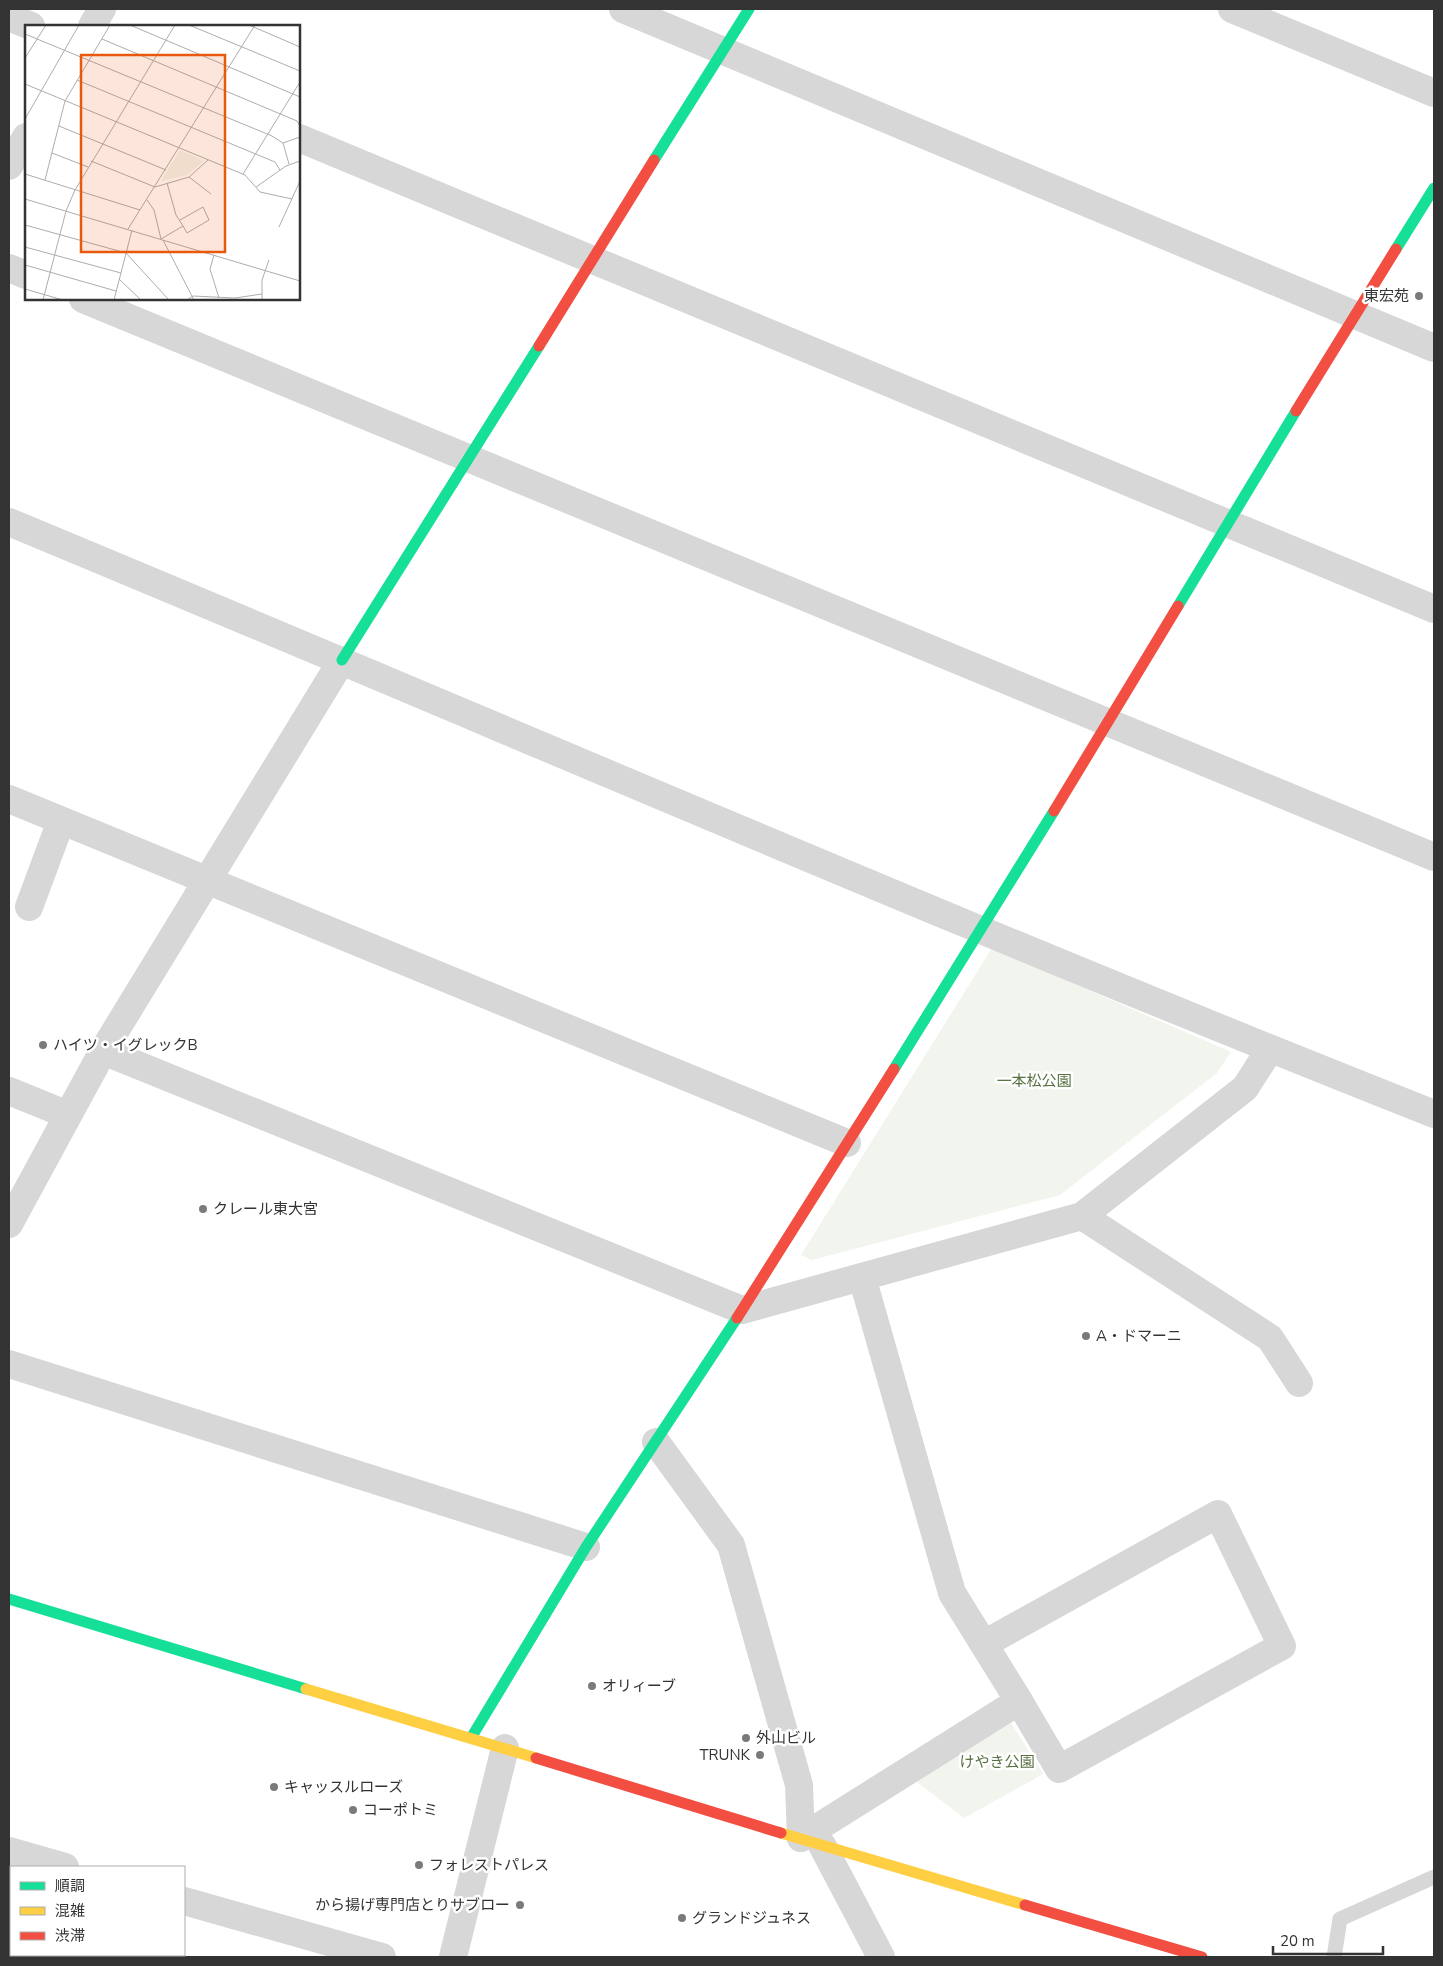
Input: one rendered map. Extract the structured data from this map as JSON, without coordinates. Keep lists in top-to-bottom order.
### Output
{
  "parks": ["一本松公園", "けやき公園"],
  "places": [
    "東宏苑",
    "ハイツ・イグレックB",
    "クレール東大宮",
    "A・ドマーニ",
    "オリィーブ",
    "外山ビル",
    "TRUNK",
    "キャッスルローズ",
    "コーポトミ",
    "フォレストパレス",
    "から揚げ専門店とりサブロー",
    "グランドジュネス"
  ],
  "legend": ["順調", "混雑", "渋滞"],
  "scale_bar": "20 m"
}
